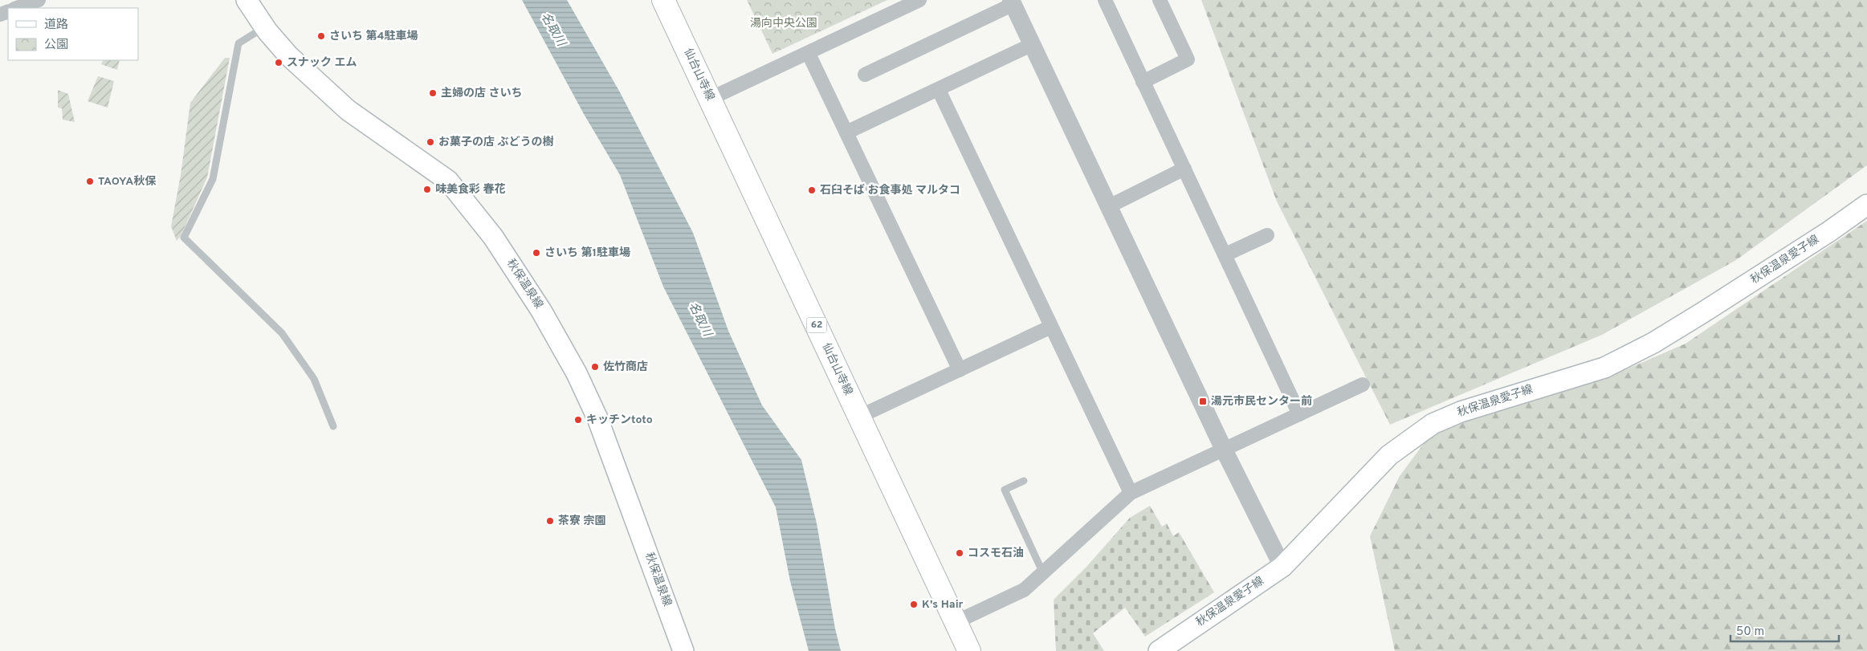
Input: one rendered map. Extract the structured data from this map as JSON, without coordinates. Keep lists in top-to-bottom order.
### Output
{
  "streets": {
    "main road": [
      "仙台山寺線",
      "秋保温泉愛子線",
      "秋保温泉線",
      "62"
    ]
  },
  "water": ["名取川"],
  "parks": ["湯向中央公園"],
  "places": {
    "other": [
      "さいち 第4駐車場",
      "スナック エム",
      "主婦の店 さいち",
      "お菓子の店 ぶどうの樹",
      "TAOYA秋保",
      "味美食彩 春花",
      "石臼そば お食事処 マルタコ",
      "さいち 第1駐車場",
      "佐竹商店",
      "キッチンtoto",
      "茶寮 宗園",
      "コスモ石油",
      "K's Hair"
    ],
    "transit": ["湯元市民センター前"]
  },
  "legend": ["道路", "公園"],
  "scale_bar": "50 m"
}
